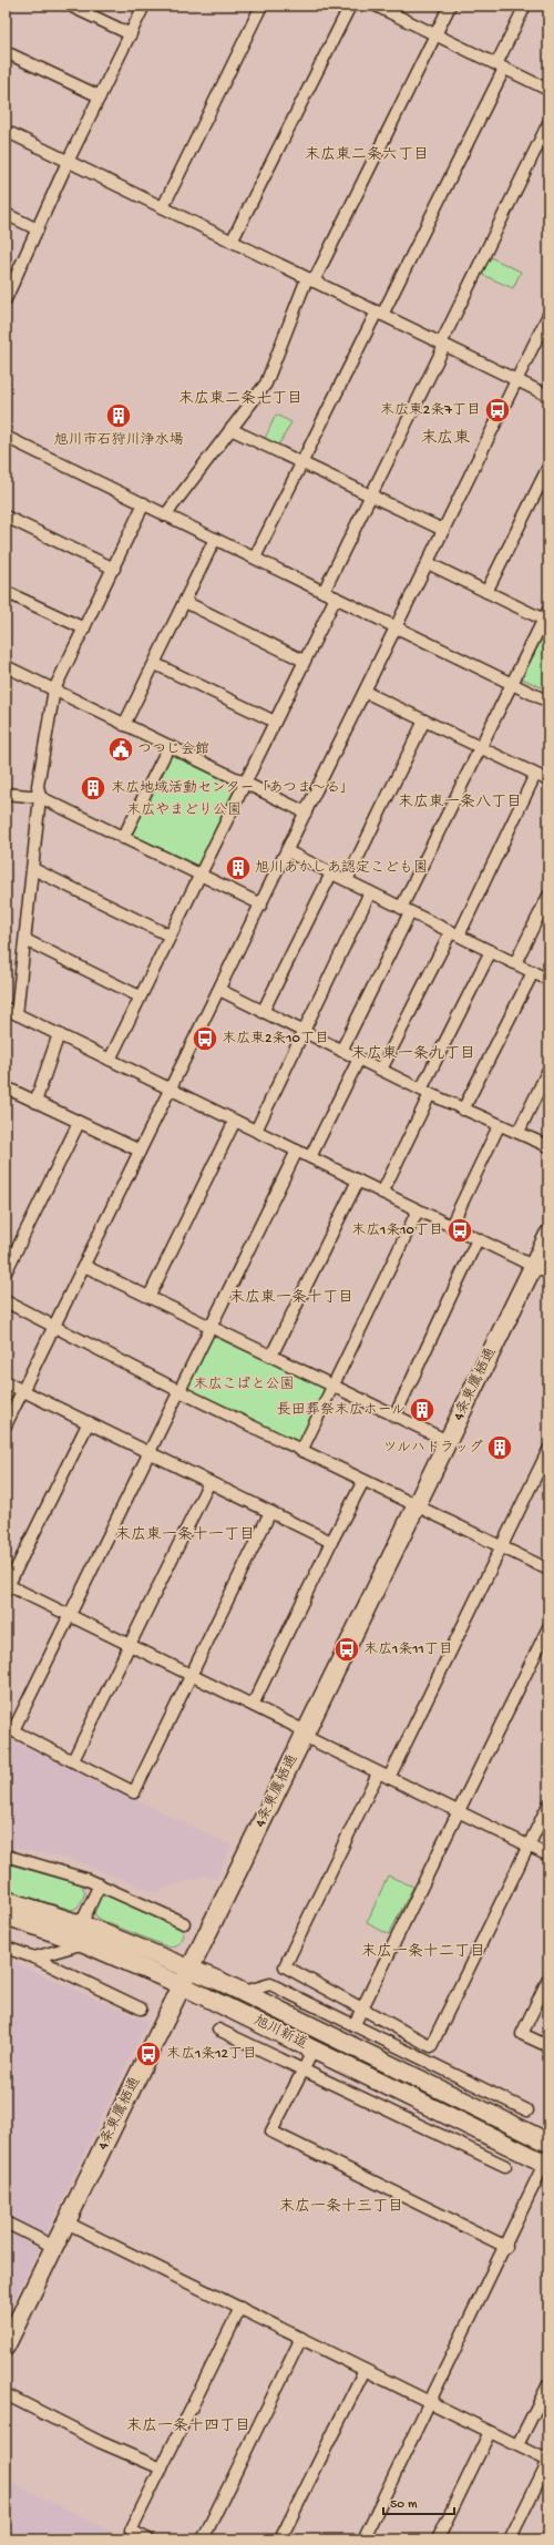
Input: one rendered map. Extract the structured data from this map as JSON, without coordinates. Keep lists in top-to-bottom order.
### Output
{
  "streets": {
    "highway": ["4条東鷹栖通", "旭川新道"]
  },
  "crossings": [
    ["4条東鷹栖通", "旭川新道"]
  ],
  "districts": [
    "末広東二条六丁目",
    "末広東二条七丁目",
    "末広東",
    "末広東一条八丁目",
    "末広東一条九丁目",
    "末広東一条十丁目",
    "末広東一条十一丁目",
    "末広一条十二丁目",
    "末広一条十三丁目",
    "末広一条十四丁目"
  ],
  "parks": ["末広やまどり公園", "末広こばと公園"],
  "places": {
    "bus stop": [
      "末広東2条7丁目",
      "末広東2条10丁目",
      "末広1条10丁目",
      "末広1条11丁目",
      "末広1条12丁目"
    ],
    "building": [
      "旭川市石狩川浄水場",
      "末広地域活動センター「あつま～る」",
      "旭川あかしあ認定こども園",
      "長田葬祭末広ホール",
      "ツルハドラッグ"
    ],
    "public building": ["つつじ会館"]
  },
  "scale_bar": "50 m"
}
